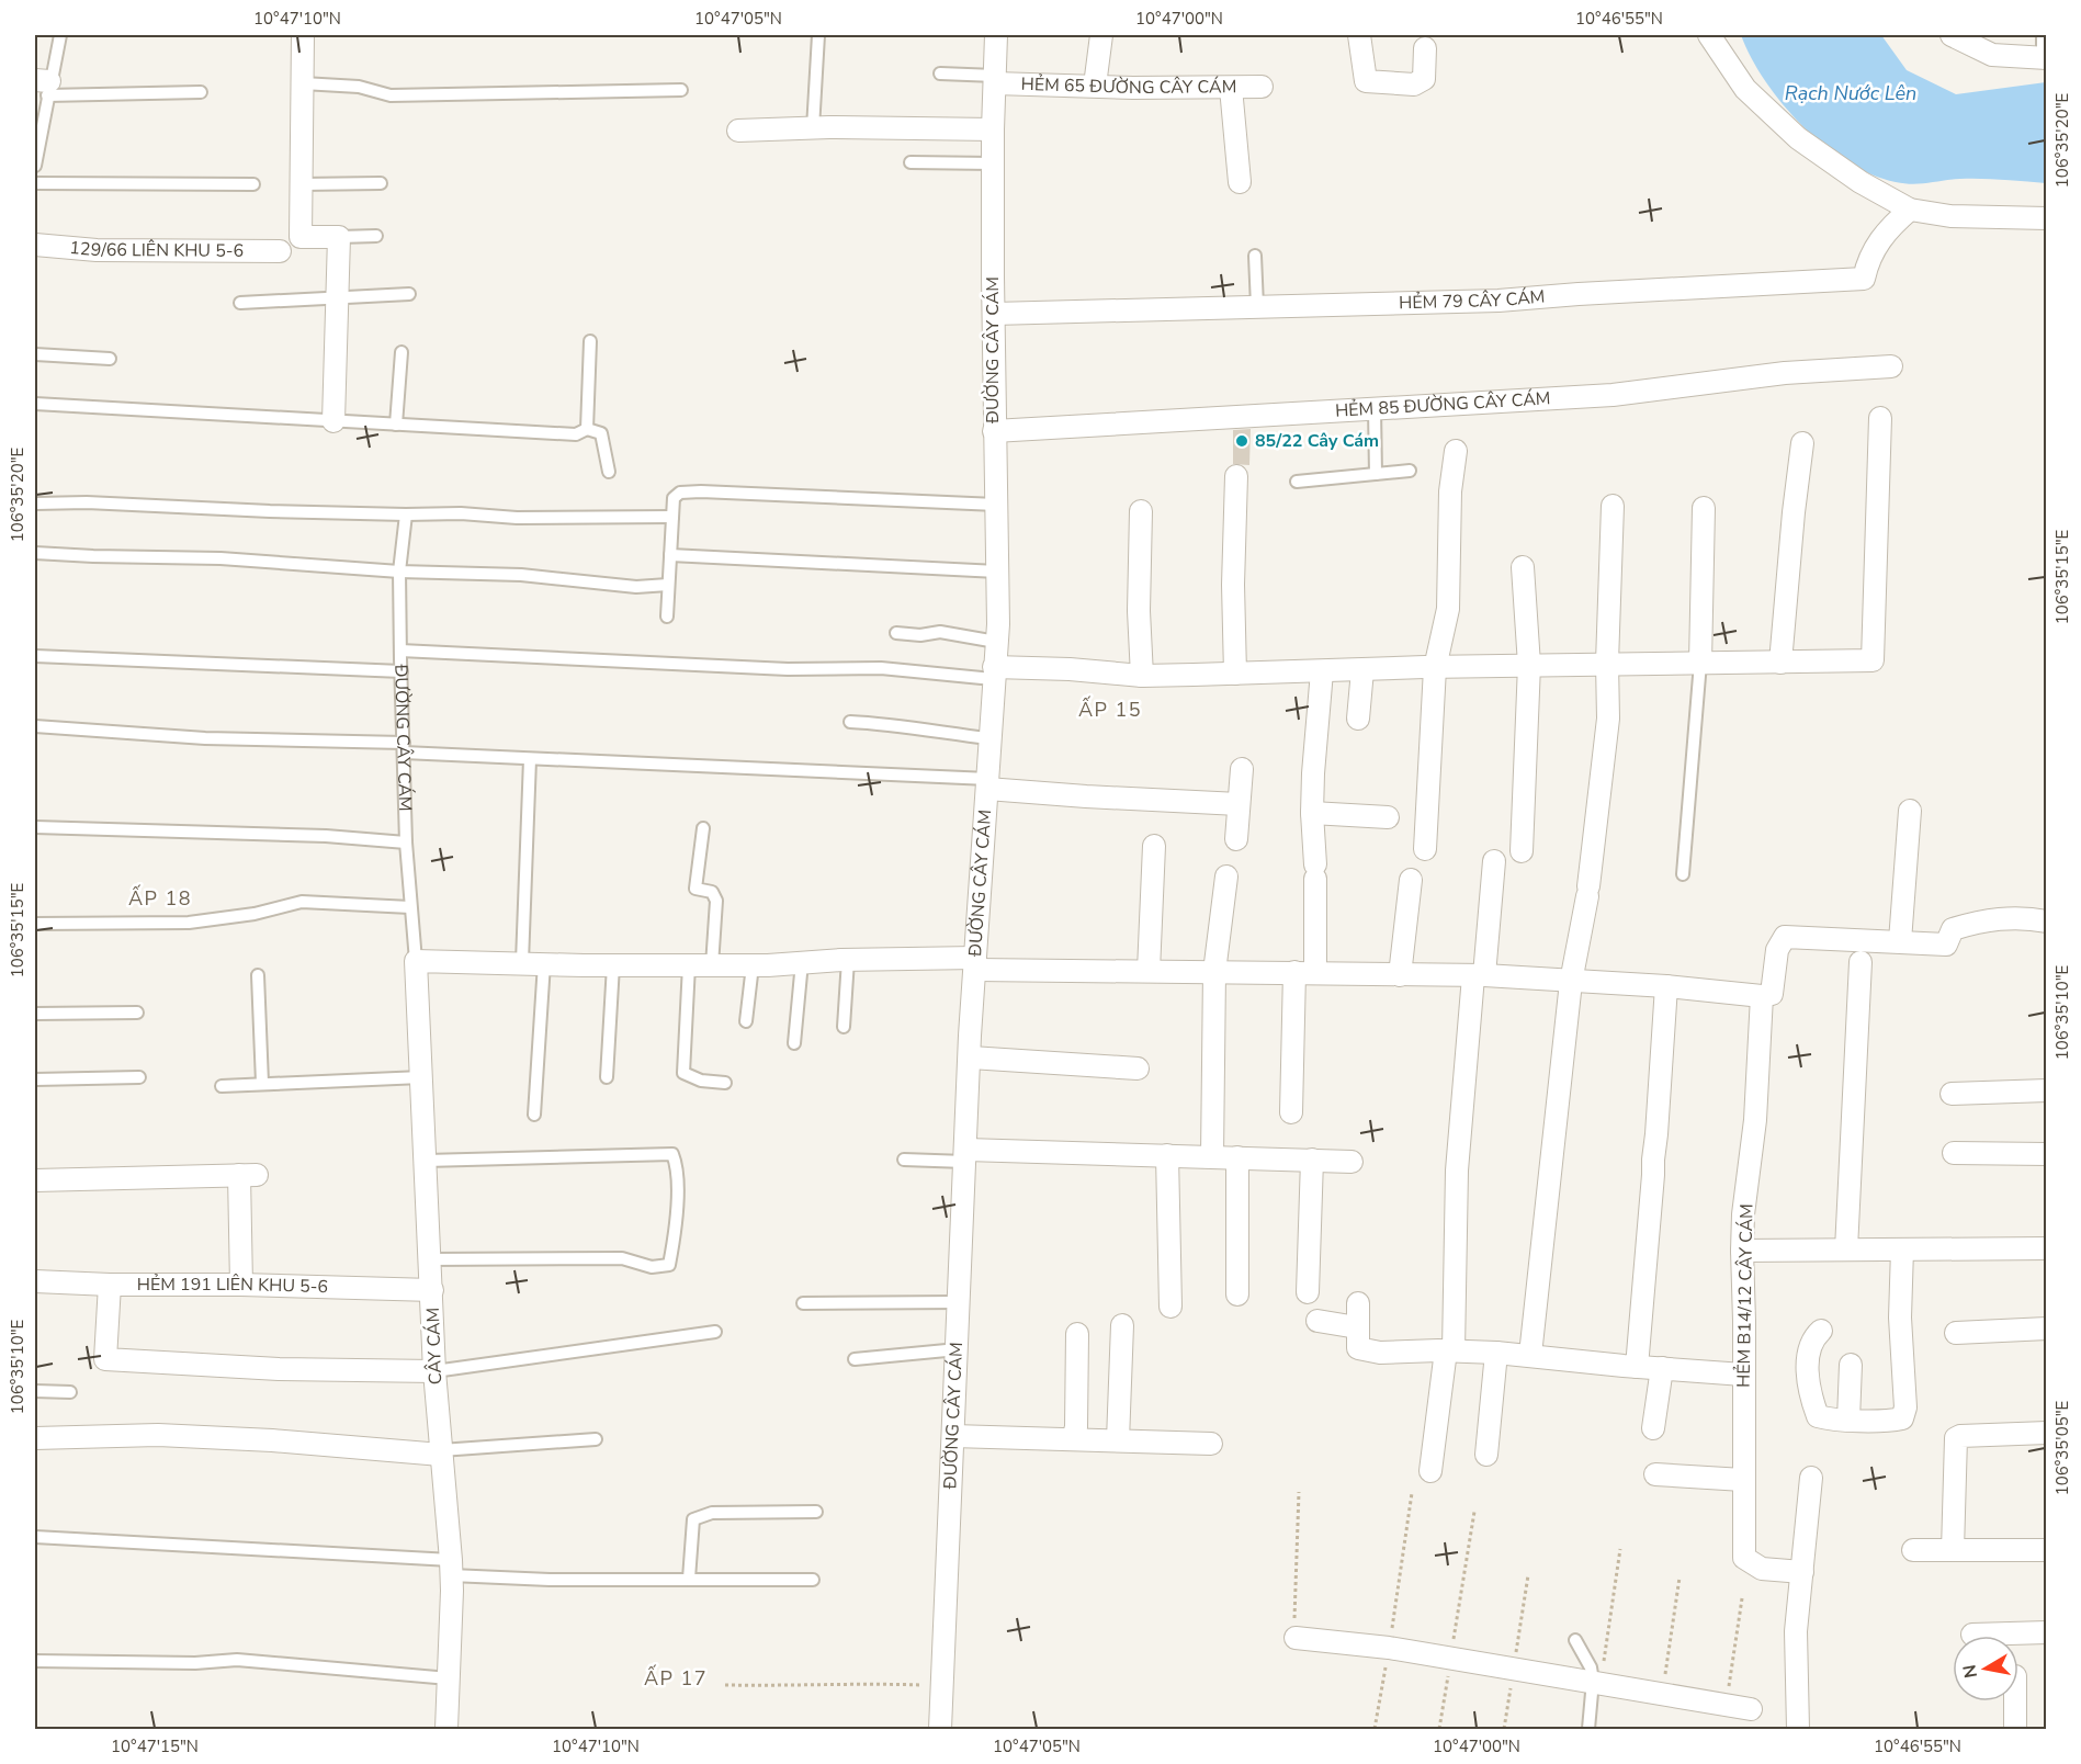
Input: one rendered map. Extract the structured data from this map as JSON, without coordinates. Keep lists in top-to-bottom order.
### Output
{
  "streets": {
    "street": [
      "HẺM 65 ĐƯỜNG CÂY CÁM",
      "129/66 LIÊN KHU 5-6",
      "HẺM 79 CÂY CÁM",
      "ĐƯỜNG CÂY CÁM",
      "HẺM 85 ĐƯỜNG CÂY CÁM",
      "HẺM 191 LIÊN KHU 5-6",
      "HẺM B14/12 CÂY CÁM",
      "CÂY CÁM"
    ]
  },
  "crossings": [
    ["HẺM 65 ĐƯỜNG CÂY CÁM", "ĐƯỜNG CÂY CÁM"],
    ["HẺM 79 CÂY CÁM", "ĐƯỜNG CÂY CÁM"],
    ["ĐƯỜNG CÂY CÁM", "HẺM 85 ĐƯỜNG CÂY CÁM"],
    ["ĐƯỜNG CÂY CÁM", "CÂY CÁM"],
    ["HẺM 191 LIÊN KHU 5-6", "CÂY CÁM"]
  ],
  "districts": ["ẤP 15", "ẤP 18", "ẤP 17"],
  "water": ["Rạch Nước Lên"],
  "places": ["85/22 Cây Cám"],
  "north": "left",
  "coordinates": [
    "10°47'10\"N",
    "10°47'05\"N",
    "10°47'00\"N",
    "10°46'55\"N",
    "106°35'20\"E",
    "106°35'15\"E",
    "106°35'10\"E",
    "106°35'05\"E",
    "10°47'15\"N"
  ]
}
